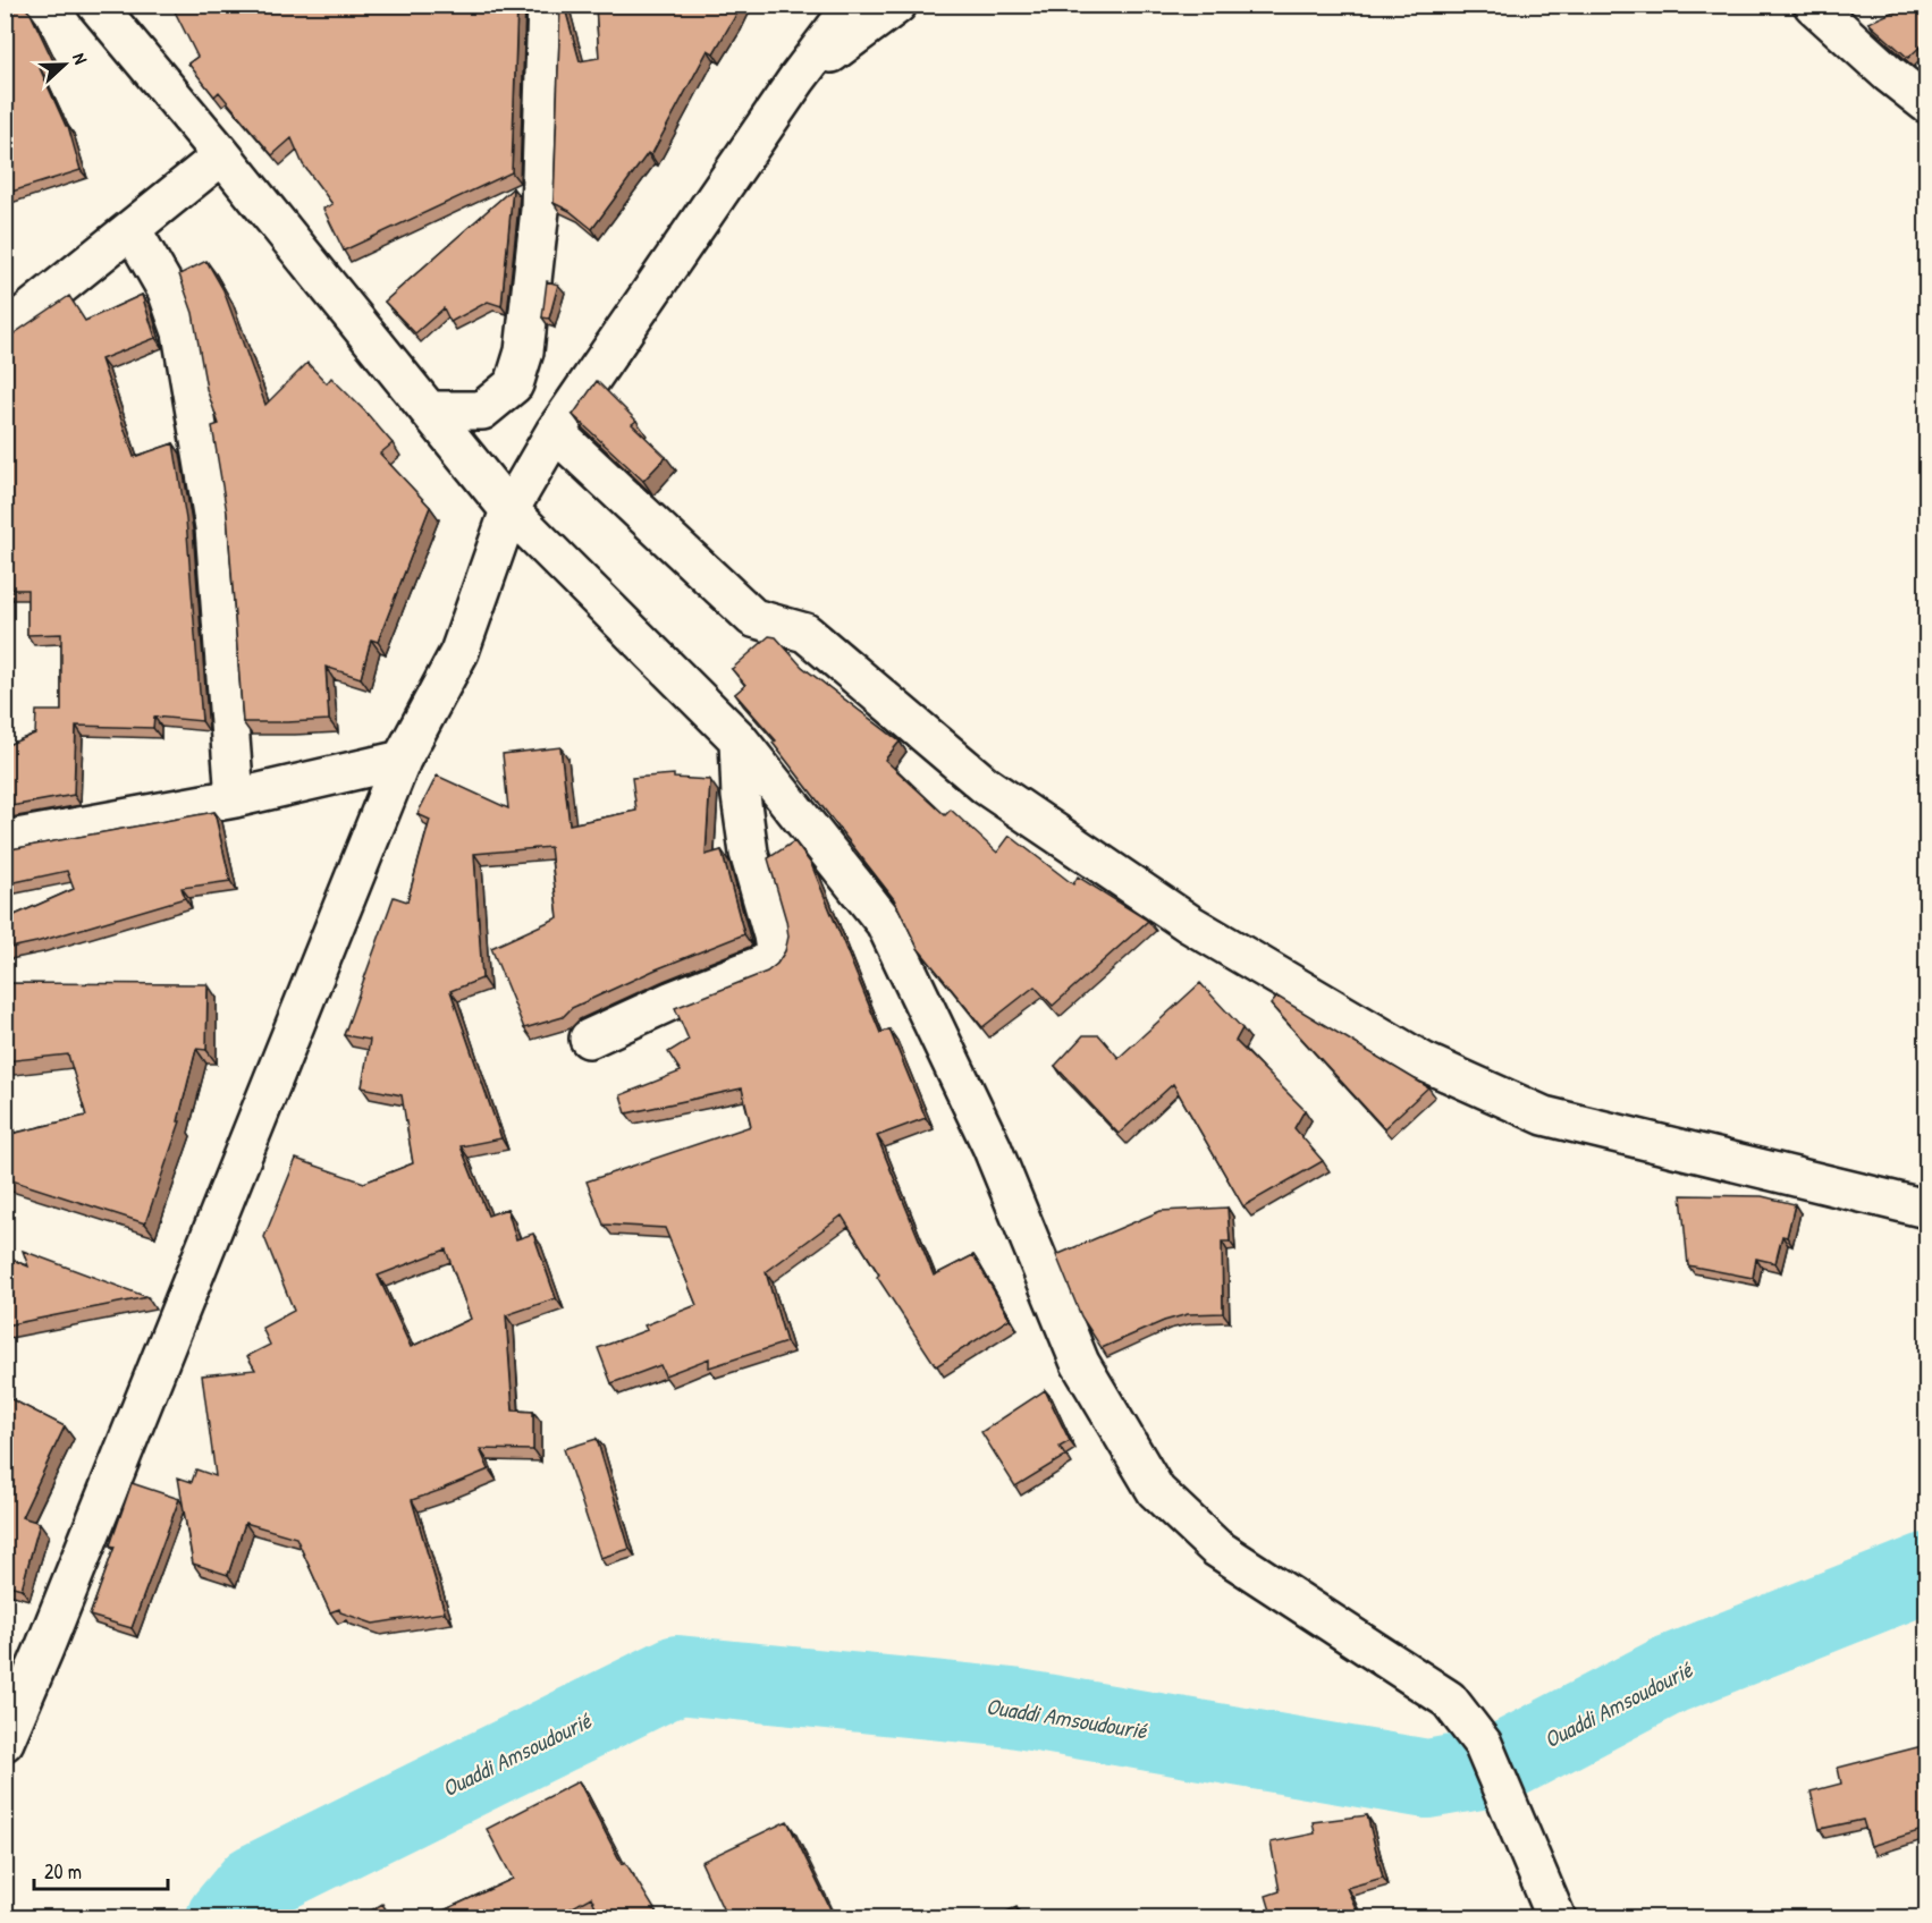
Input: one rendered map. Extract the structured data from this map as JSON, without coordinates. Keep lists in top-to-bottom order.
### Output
{
  "water": ["Ouaddi Amsoudourié"],
  "scale_bar": "20 m",
  "north": "right"
}
